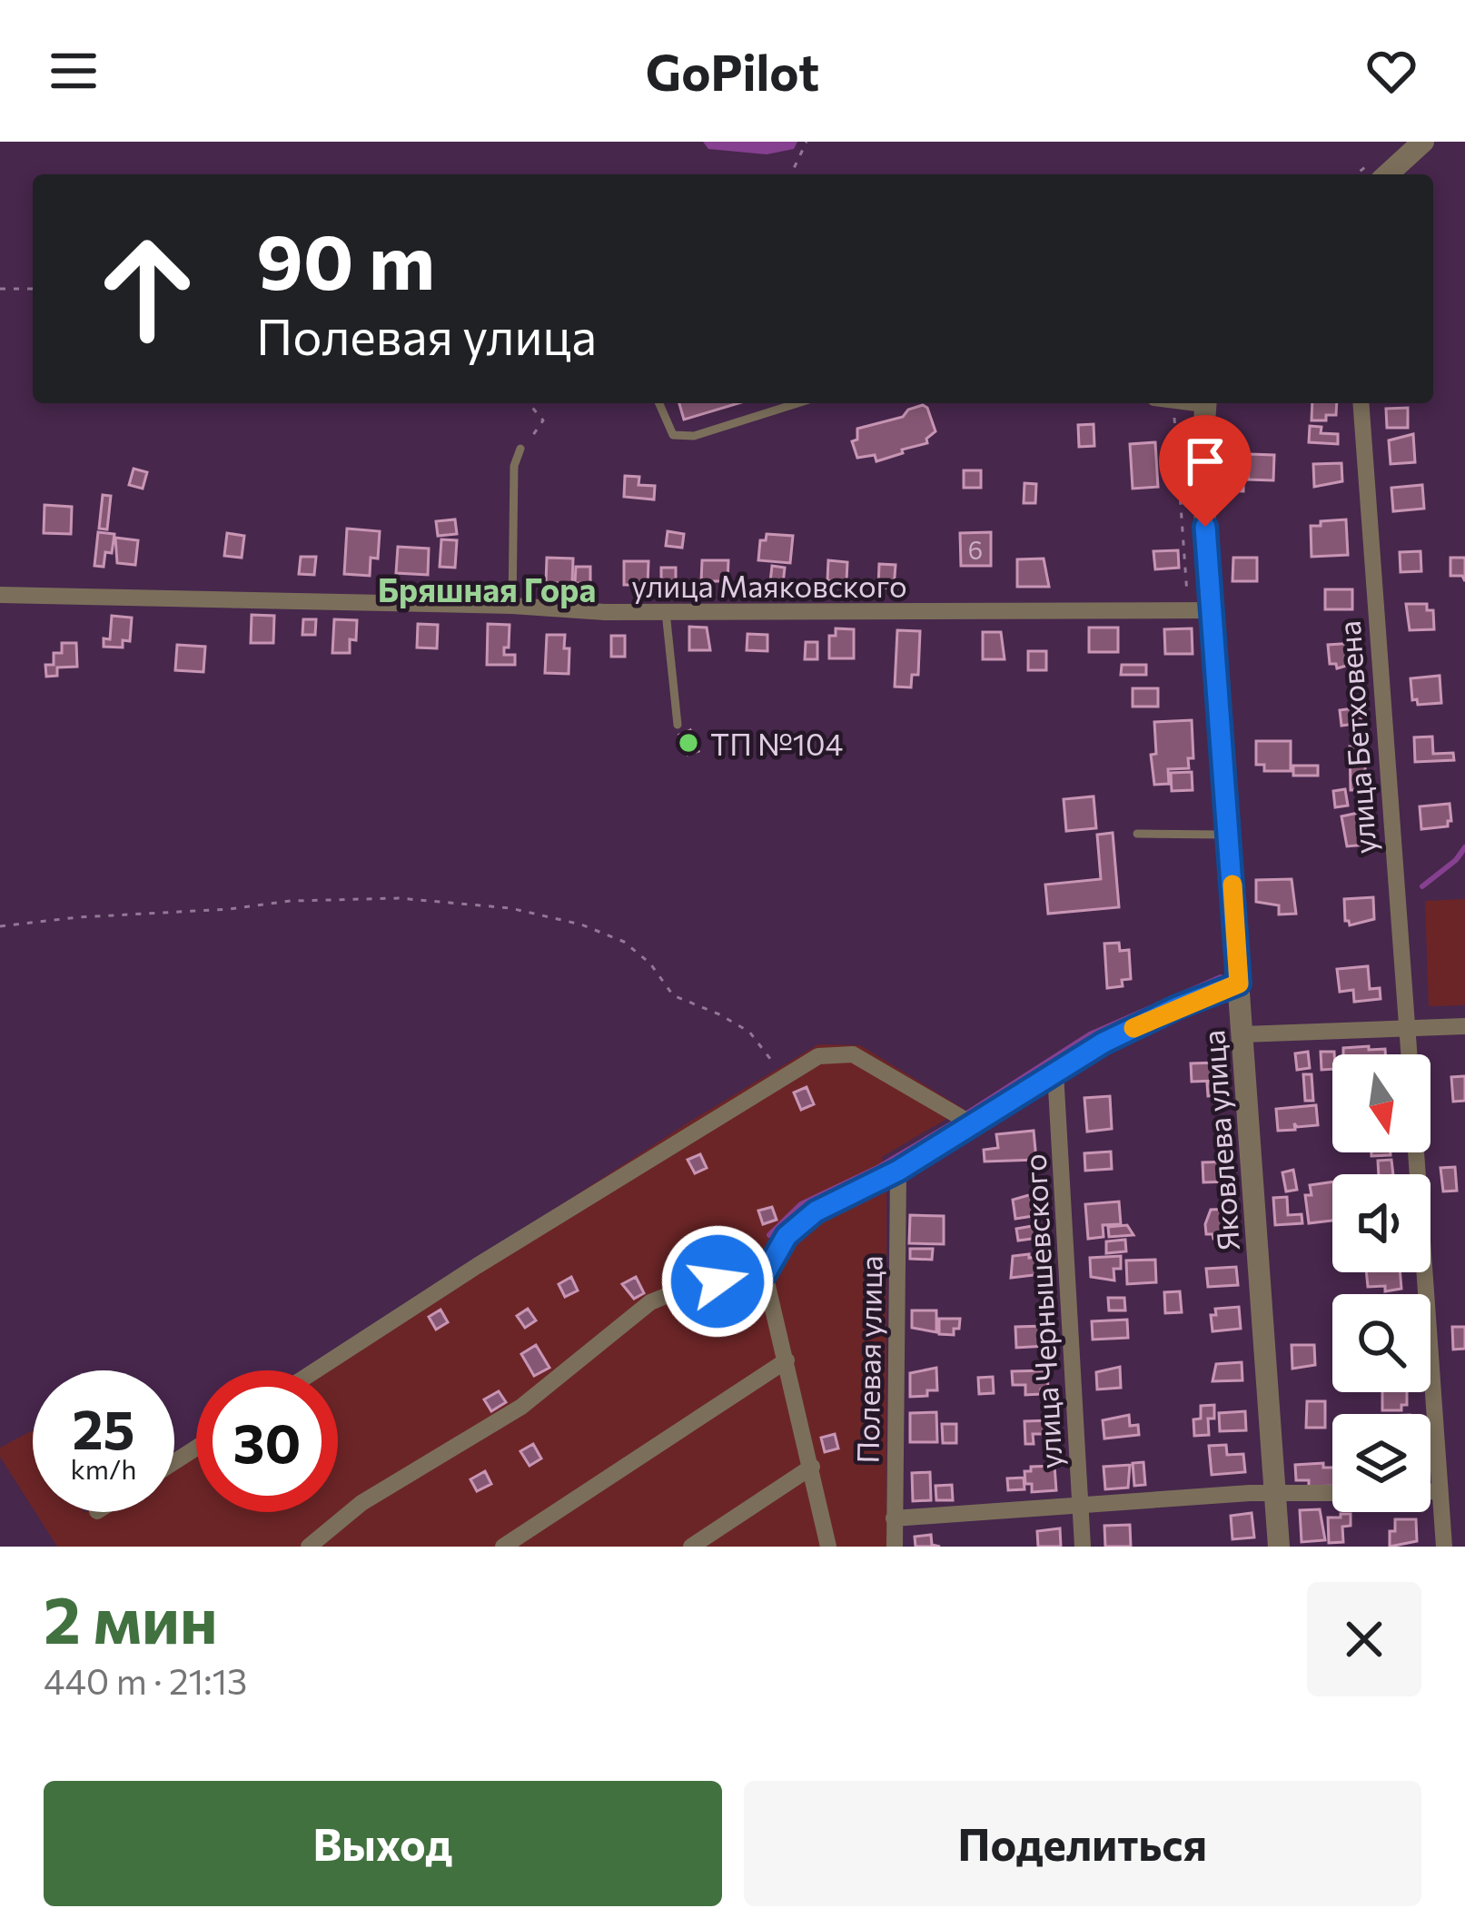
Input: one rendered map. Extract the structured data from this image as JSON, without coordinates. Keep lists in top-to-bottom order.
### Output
{
  "streets": {
    "street": [
      "улица Маяковского",
      "улица Бетховена",
      "Яковлева улица",
      "улица Чернышевского",
      "Полевая улица"
    ]
  },
  "crossings": [
    ["улица Маяковского", "Яковлева улица"]
  ],
  "districts": ["Бряшная Гора"],
  "places": ["ТП №104"],
  "house_numbers": ["6"],
  "north": "bottom",
  "page": {
    "header": "GoPilot",
    "turn": ["90 m", "Полевая улица"],
    "speed": "25 km/h",
    "limit": "30",
    "heading": ["2 мин", "440 m · 21:13"],
    "buttons": ["Выход", "Поделиться"]
  }
}
